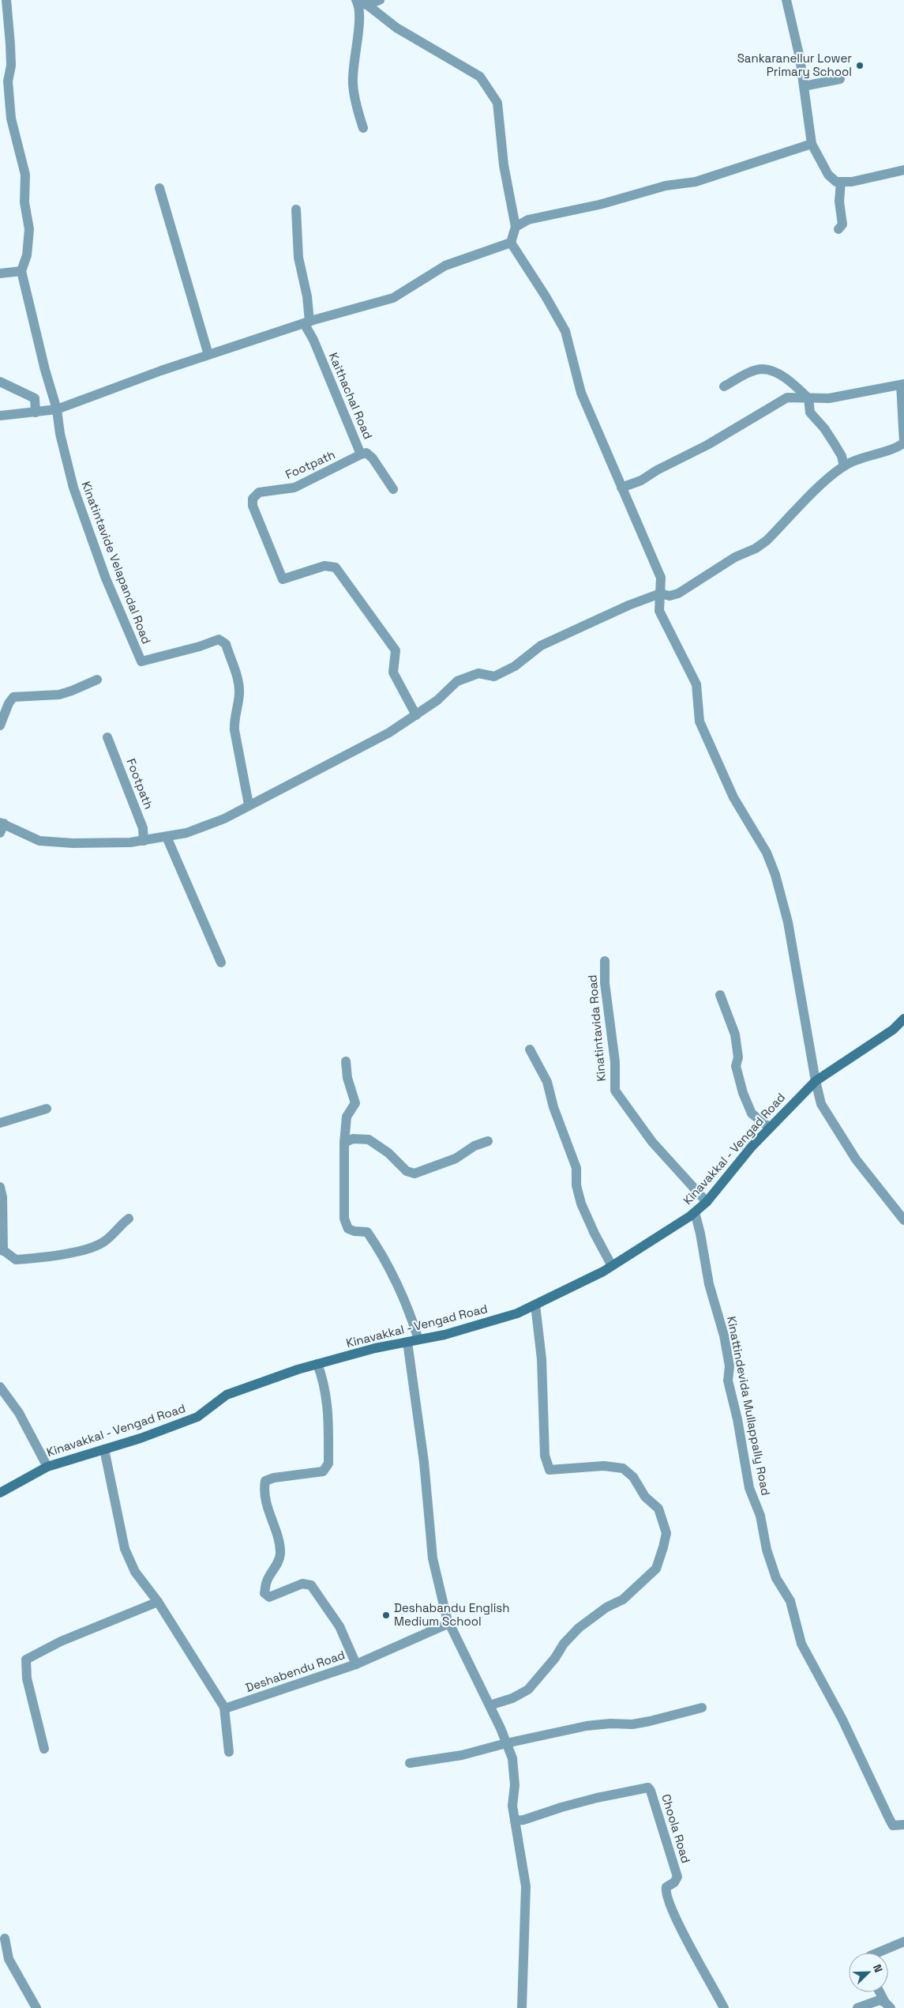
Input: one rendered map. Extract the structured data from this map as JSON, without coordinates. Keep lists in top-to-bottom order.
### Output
{
  "streets": {
    "main road": ["Kinavakkal - Vengad Road"],
    "street": [
      "Kaithachal Road",
      "Footpath",
      "Kinatintavide Velapandal Road",
      "Kinatintavida Road",
      "Kinattindevida Mullappally Road",
      "Deshabendu Road",
      "Choola Road"
    ]
  },
  "crossings": [
    ["Kaithachal Road", "Footpath"],
    ["Kinatintavida Road", "Kinavakkal - Vengad Road"],
    ["Kinavakkal - Vengad Road", "Kinattindevida Mullappally Road"],
    ["Kinavakkal - Vengad Road", "Deshabendu Road"]
  ],
  "places": ["Sankaranellur Lower Primary School", "Deshabandu English Medium School"],
  "north": "top right"
}
